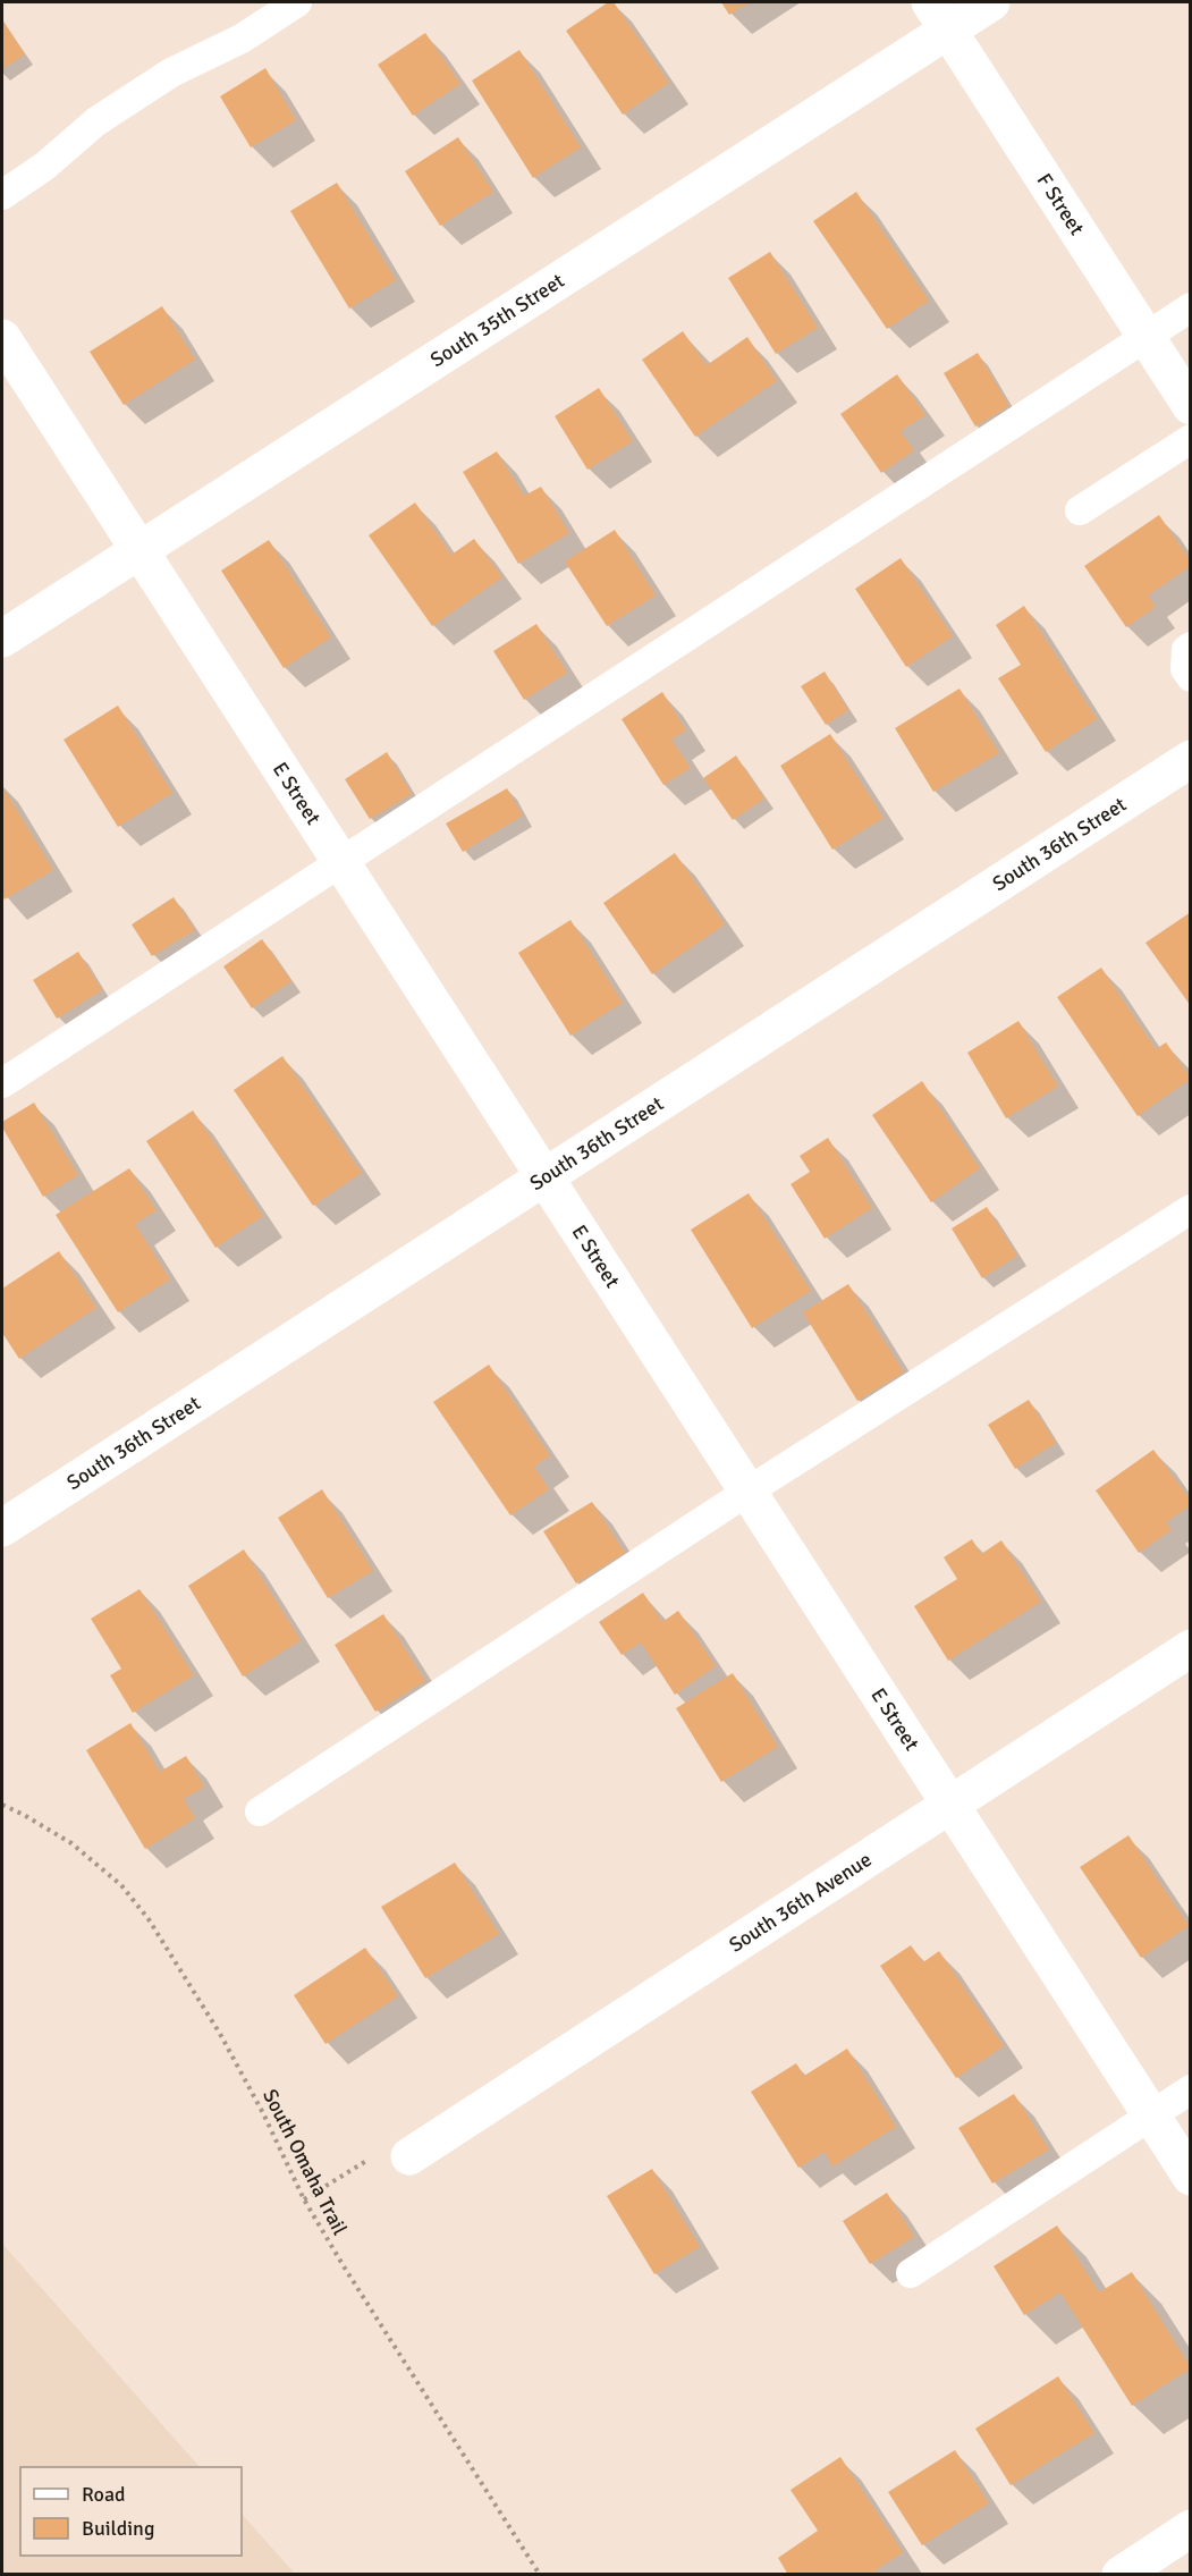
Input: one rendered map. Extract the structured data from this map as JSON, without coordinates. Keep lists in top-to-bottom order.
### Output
{
  "streets": {
    "street": [
      "F Street",
      "South 35th Street",
      "E Street",
      "South 36th Street",
      "South 36th Avenue"
    ],
    "path": ["South Omaha Trail"]
  },
  "crossings": [
    ["F Street", "South 35th Street"],
    ["South 35th Street", "E Street"],
    ["E Street", "South 36th Street"],
    ["E Street", "South 36th Avenue"]
  ],
  "legend": ["Road", "Building"]
}
